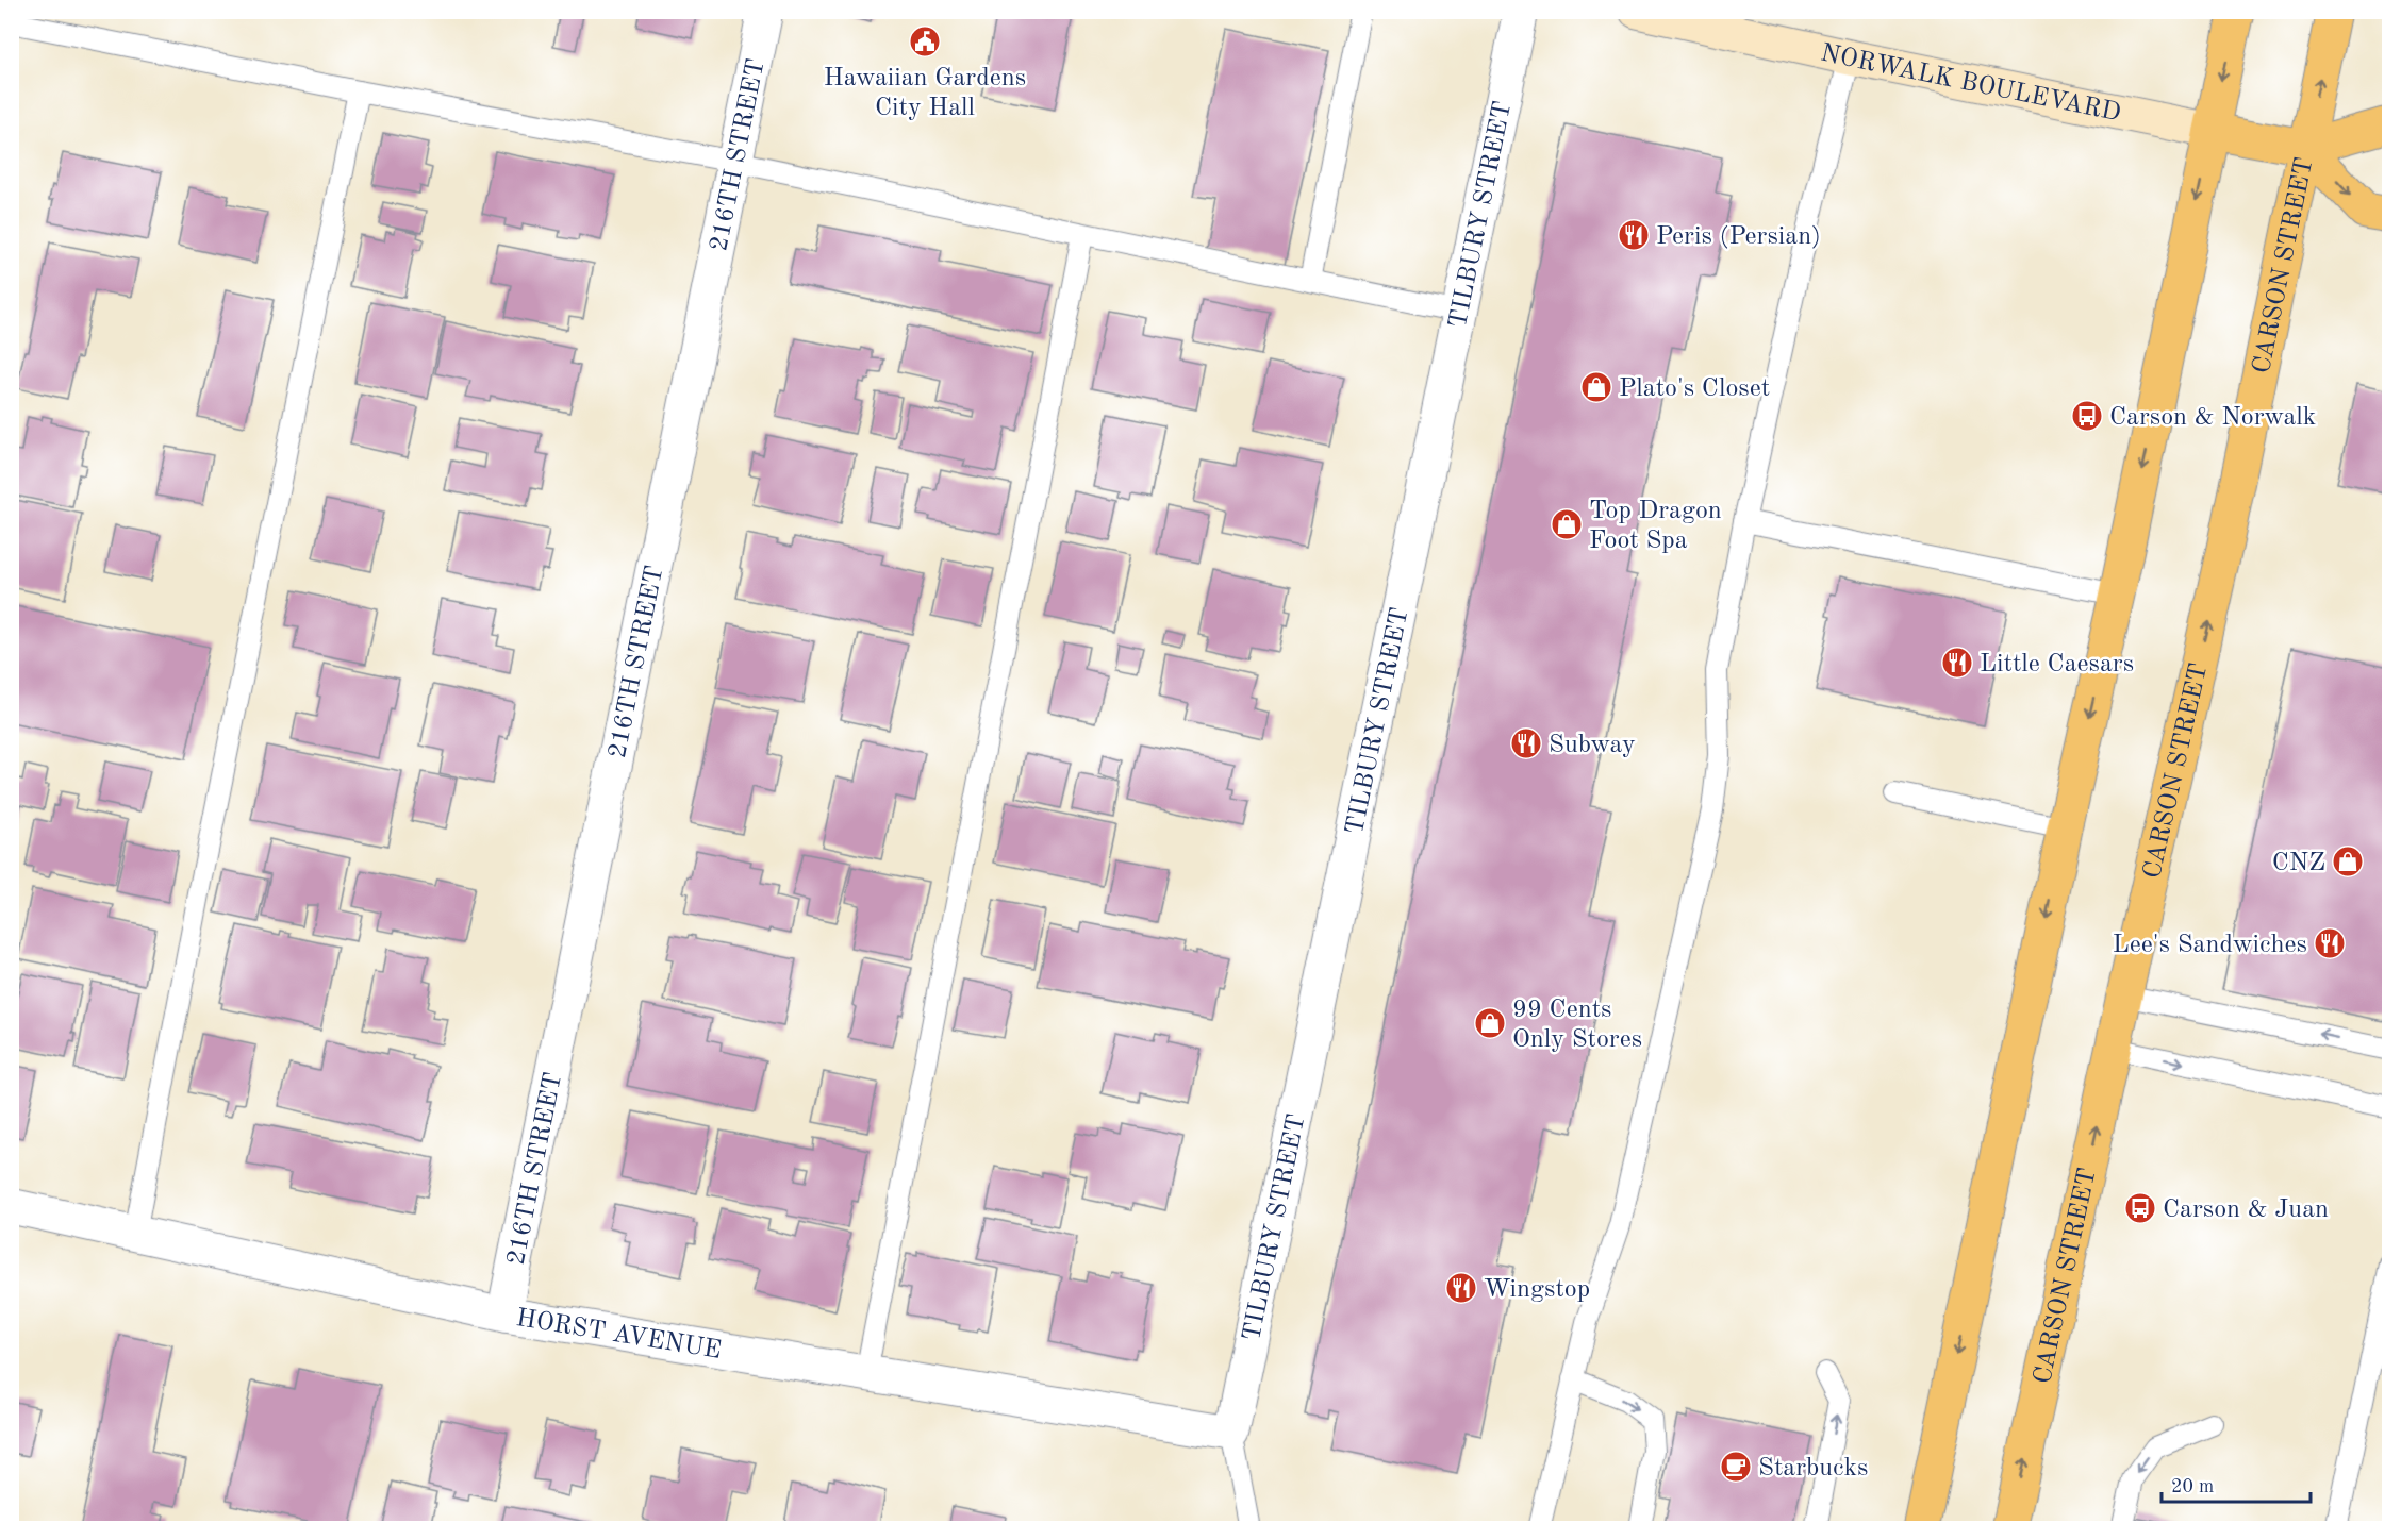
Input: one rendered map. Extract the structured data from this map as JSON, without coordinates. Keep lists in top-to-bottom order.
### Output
{
  "streets": {
    "main road": ["NORWALK BOULEVARD", "CARSON STREET"],
    "street": ["216TH STREET", "TILBURY STREET", "HORST AVENUE"]
  },
  "crossings": [
    ["NORWALK BOULEVARD", "CARSON STREET"],
    ["216TH STREET", "HORST AVENUE"],
    ["TILBURY STREET", "HORST AVENUE"]
  ],
  "places": {
    "public building": ["Hawaiian Gardens City Hall"],
    "restaurant": [
      "Peris (Persian)",
      "Little Caesars",
      "Subway",
      "Lee's Sandwiches",
      "Wingstop"
    ],
    "shop": [
      "Plato's Closet",
      "Top Dragon Foot Spa",
      "CNZ",
      "99 Cents Only Stores"
    ],
    "bus stop": ["Carson & Norwalk", "Carson & Juan"],
    "cafe": ["Starbucks"]
  },
  "scale_bar": "20 m"
}
